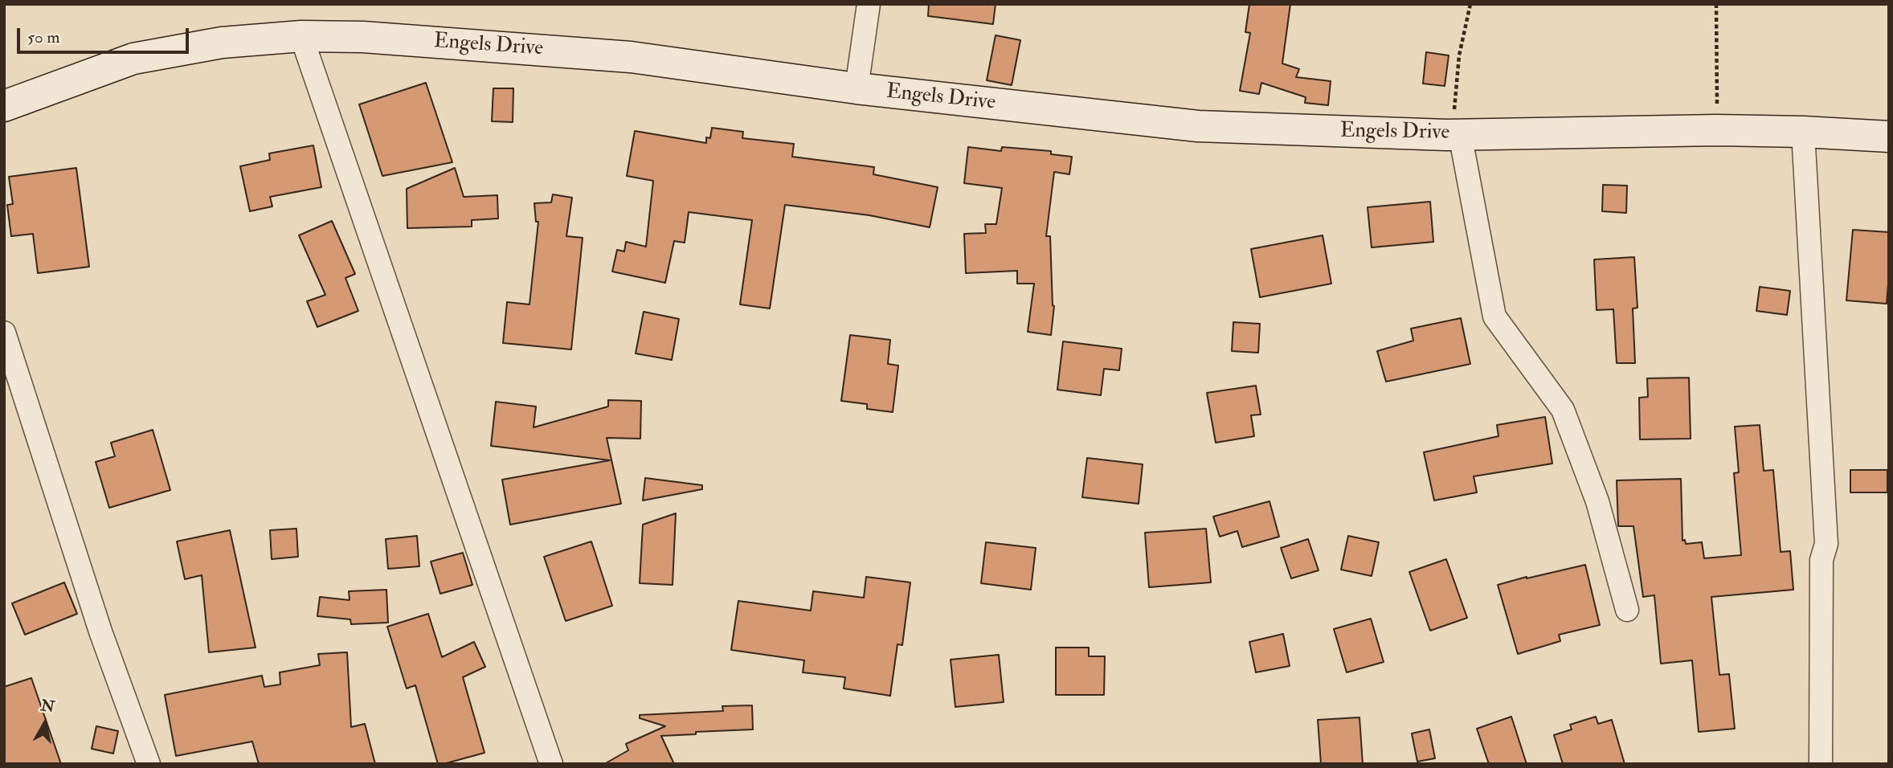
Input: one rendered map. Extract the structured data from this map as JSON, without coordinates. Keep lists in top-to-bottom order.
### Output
{
  "streets": {
    "street": ["Engels Drive"]
  },
  "scale_bar": "50 m",
  "north": "top"
}
